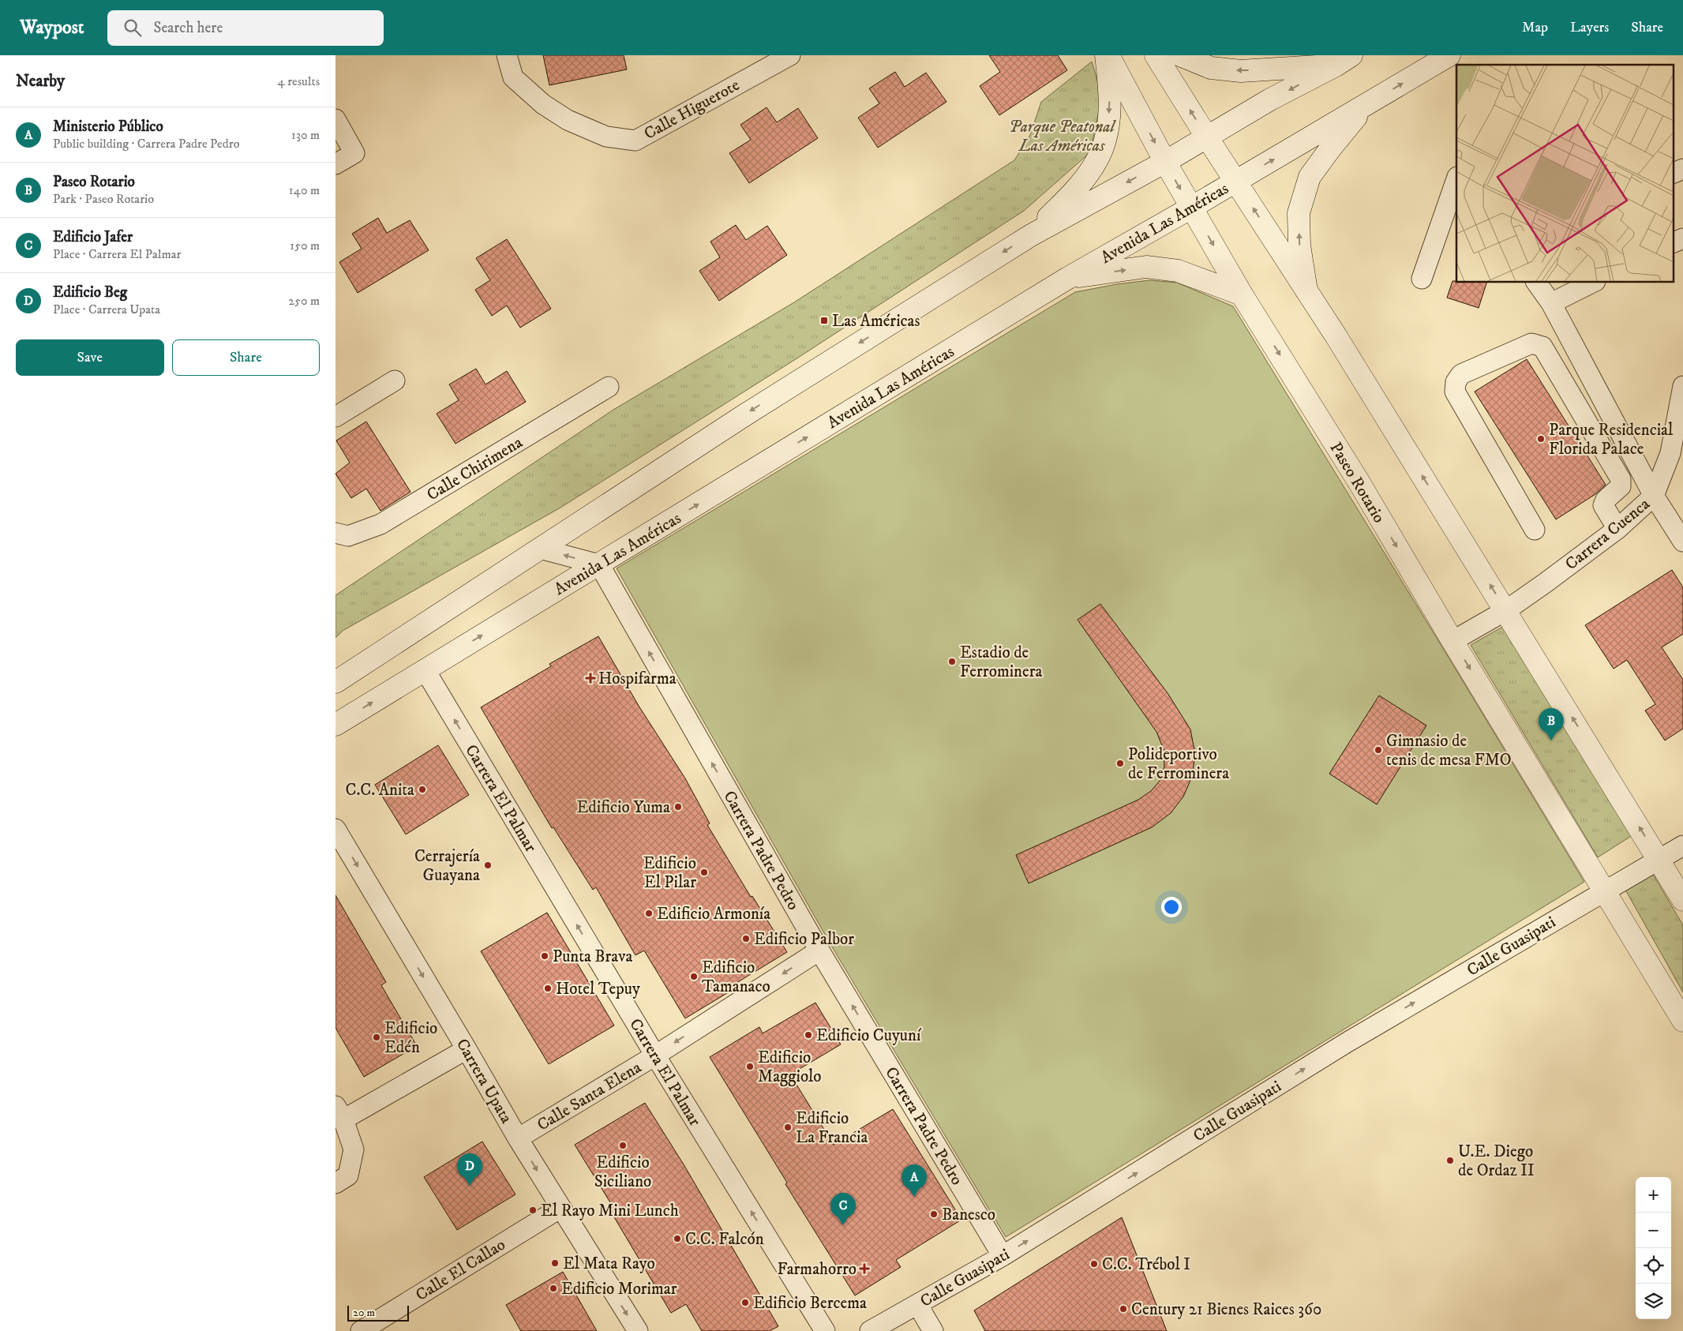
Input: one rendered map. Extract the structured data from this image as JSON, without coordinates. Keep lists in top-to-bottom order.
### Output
{
  "streets": {
    "main road": ["Avenida Las Américas", "Paseo Rotario"],
    "street": [
      "Calle Higuerote",
      "Calle Chirimena",
      "Carrera Cuenca",
      "Carrera El Palmar",
      "Carrera Padre Pedro",
      "Calle Guasipati",
      "Carrera Upata",
      "Calle Santa Elena",
      "Calle El Callao"
    ]
  },
  "crossings": [
    ["Avenida Las Américas", "Paseo Rotario"],
    ["Avenida Las Américas", "Carrera El Palmar"],
    ["Avenida Las Américas", "Carrera Padre Pedro"],
    ["Paseo Rotario", "Carrera Cuenca"],
    ["Paseo Rotario", "Calle Guasipati"],
    ["Carrera El Palmar", "Calle Santa Elena"],
    ["Carrera Padre Pedro", "Calle Guasipati"],
    ["Carrera Padre Pedro", "Calle Santa Elena"],
    ["Carrera Upata", "Calle Santa Elena"],
    ["Carrera Upata", "Calle El Callao"]
  ],
  "one_way": [
    "Carrera El Palmar",
    "Carrera Padre Pedro",
    "Calle Guasipati",
    "Carrera Upata",
    "Calle Santa Elena"
  ],
  "parks": ["Parque Peatonal Las Américas"],
  "places": {
    "transit": ["Las Américas"],
    "other": [
      "Parque Residencial Florida Palace",
      "Estadio de Ferrominera",
      "Gimnasio de tenis de mesa FMO",
      "Polideportivo de Ferrominera",
      "C.C. Anita",
      "Edificio Yuma",
      "Cerrajería Guayana",
      "Edificio El Pilar",
      "Edificio Armonía",
      "Edificio Palbor",
      "Punta Brava",
      "Edificio Tamanaco",
      "Hotel Tepuy",
      "Edificio Cuyuní",
      "Edificio Edén",
      "Edificio Maggiolo",
      "Edificio La Francia",
      "Edificio Siciliano",
      "U.E. Diego de Ordaz II",
      "El Rayo Mini Lunch",
      "Banesco",
      "C.C. Falcón",
      "El Mata Rayo",
      "C.C. Trébol I",
      "Edificio Morimar",
      "Edificio Bercema",
      "Century 21 Bienes Raices 360"
    ],
    "health": ["Hospifarma", "Farmahorro"]
  },
  "scale_bar": "20 m",
  "page": {
    "header": "Waypost",
    "search": "Search here",
    "nav": ["Map", "Layers", "Share"],
    "heading": ["Nearby", "4 results"],
    "list": [
      {
        "mark": "A",
        "name": "Ministerio Público",
        "note": "Public building · Carrera Padre Pedro",
        "value": "130 m"
      },
      {
        "mark": "B",
        "name": "Paseo Rotario",
        "note": "Park · Paseo Rotario",
        "value": "140 m"
      },
      {
        "mark": "C",
        "name": "Edificio Jafer",
        "note": "Place · Carrera El Palmar",
        "value": "150 m"
      },
      {
        "mark": "D",
        "name": "Edificio Beg",
        "note": "Place · Carrera Upata",
        "value": "250 m"
      }
    ],
    "buttons": ["Save", "Share"],
    "pins": [
      "B",
      "D",
      "A",
      "C"
    ],
    "map_buttons": ["+", "−"],
    "scale": "20 m"
  }
}
